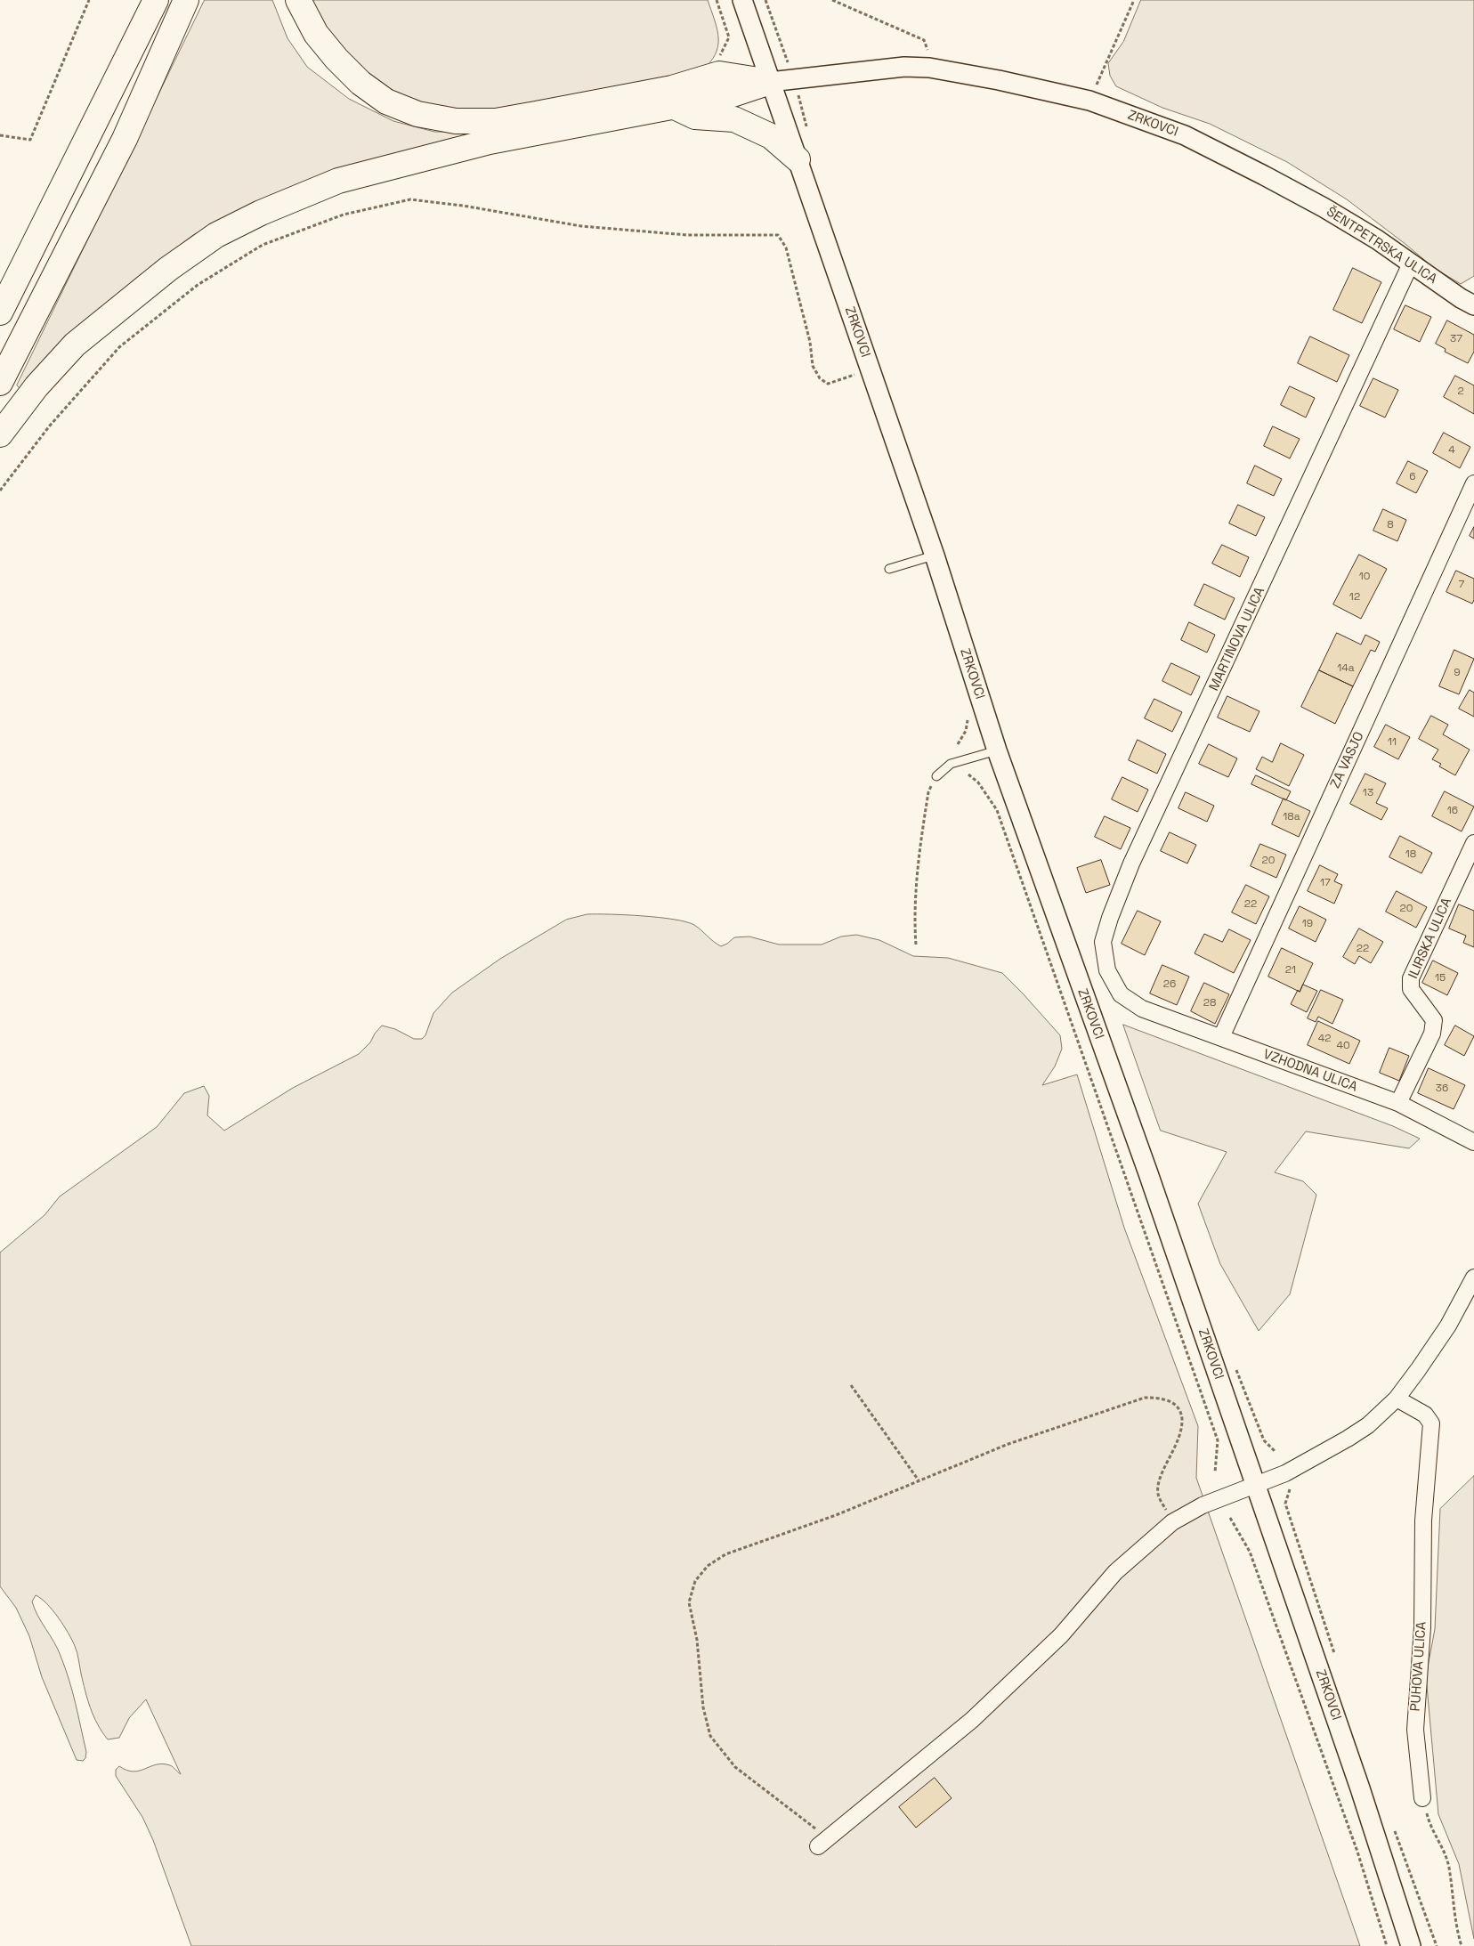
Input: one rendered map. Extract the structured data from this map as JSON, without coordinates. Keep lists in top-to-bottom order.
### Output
{
  "streets": {
    "street": [
      "ZRKOVCI",
      "ŠENTPETRSKA ULICA",
      "MARTINOVA ULICA",
      "ZA VASJO",
      "ILIRSKA ULICA",
      "VZHODNA ULICA",
      "PUHOVA ULICA"
    ]
  },
  "crossings": [
    ["ZRKOVCI", "ŠENTPETRSKA ULICA"],
    ["ŠENTPETRSKA ULICA", "MARTINOVA ULICA"],
    ["MARTINOVA ULICA", "VZHODNA ULICA"],
    ["ZA VASJO", "VZHODNA ULICA"],
    ["ILIRSKA ULICA", "VZHODNA ULICA"]
  ],
  "house_numbers": [
    "37",
    "2",
    "4",
    "6",
    "8",
    "10",
    "7",
    "12",
    "14a",
    "9",
    "11",
    "13",
    "16",
    "18a",
    "18",
    "20",
    "17",
    "22",
    "20",
    "19",
    "22",
    "21",
    "15",
    "26",
    "28",
    "42",
    "40",
    "36"
  ]
}
